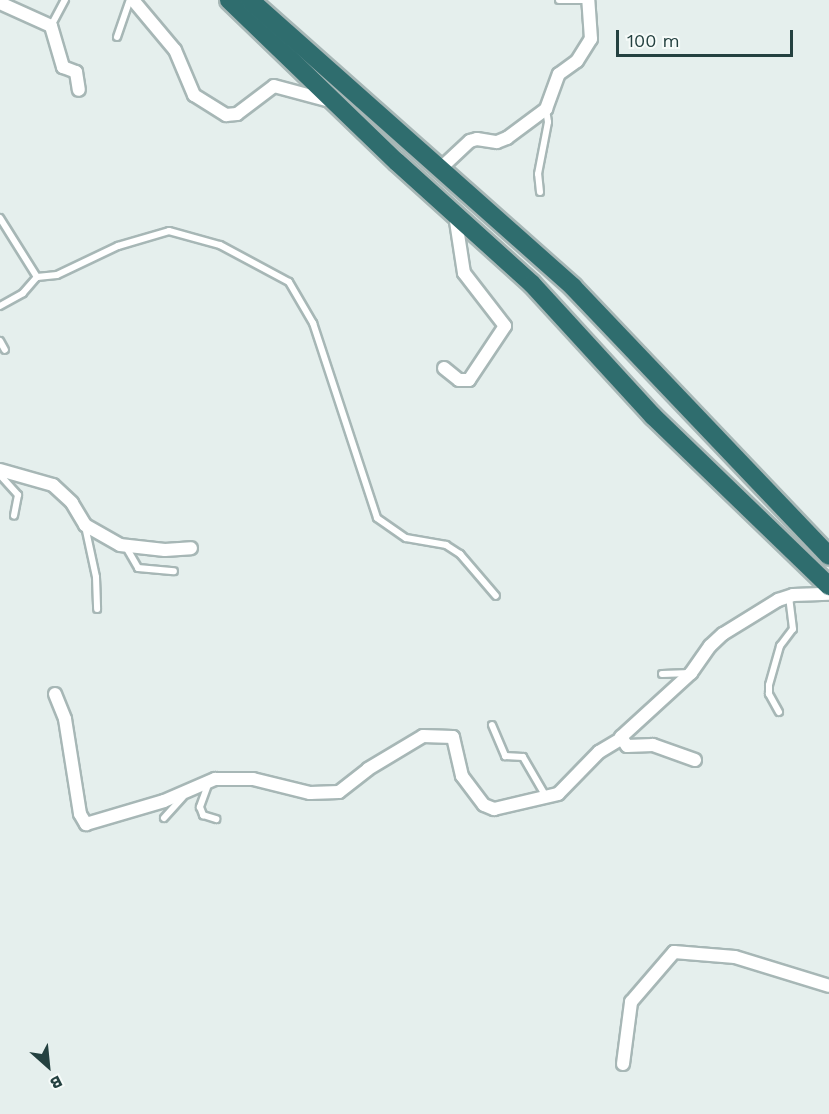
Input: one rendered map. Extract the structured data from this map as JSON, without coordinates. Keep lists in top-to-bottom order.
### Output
{
  "scale_bar": "100 m",
  "north": "bottom right"
}
